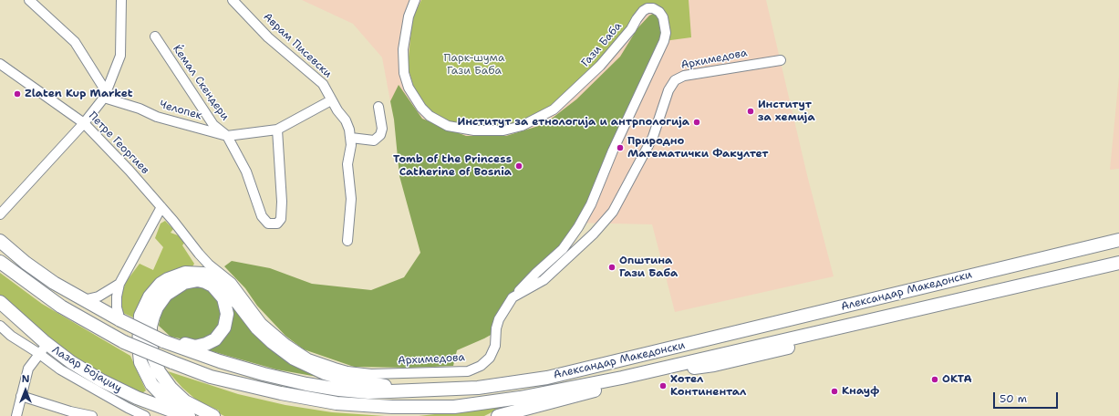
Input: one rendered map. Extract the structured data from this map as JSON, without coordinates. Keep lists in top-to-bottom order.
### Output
{
  "streets": {
    "street": [
      "Гази Баба",
      "Аврам Писевски",
      "Архимедова",
      "Ќемал Скендери",
      "Челопек",
      "Петре Георгиев",
      "Александар Македонски",
      "Лазар Бојаџиу"
    ]
  },
  "crossings": [
    ["Гази Баба", "Архимедова"],
    ["Аврам Писевски", "Челопек"],
    ["Архимедова", "Петре Георгиев"],
    ["Ќемал Скендери", "Челопек"]
  ],
  "parks": ["Парк-шума Гази Баба"],
  "places": [
    "Zlaten Kup Market",
    "Институт за хемија",
    "Институт за етнологија и антрпологија",
    "Природно Математички Факултет",
    "Tomb of the Princess Catherine of Bosnia",
    "Општина Гази Баба",
    "ОКТА",
    "Хотел Континентал",
    "Кнауф"
  ],
  "scale_bar": "50 m",
  "north": "top"
}
